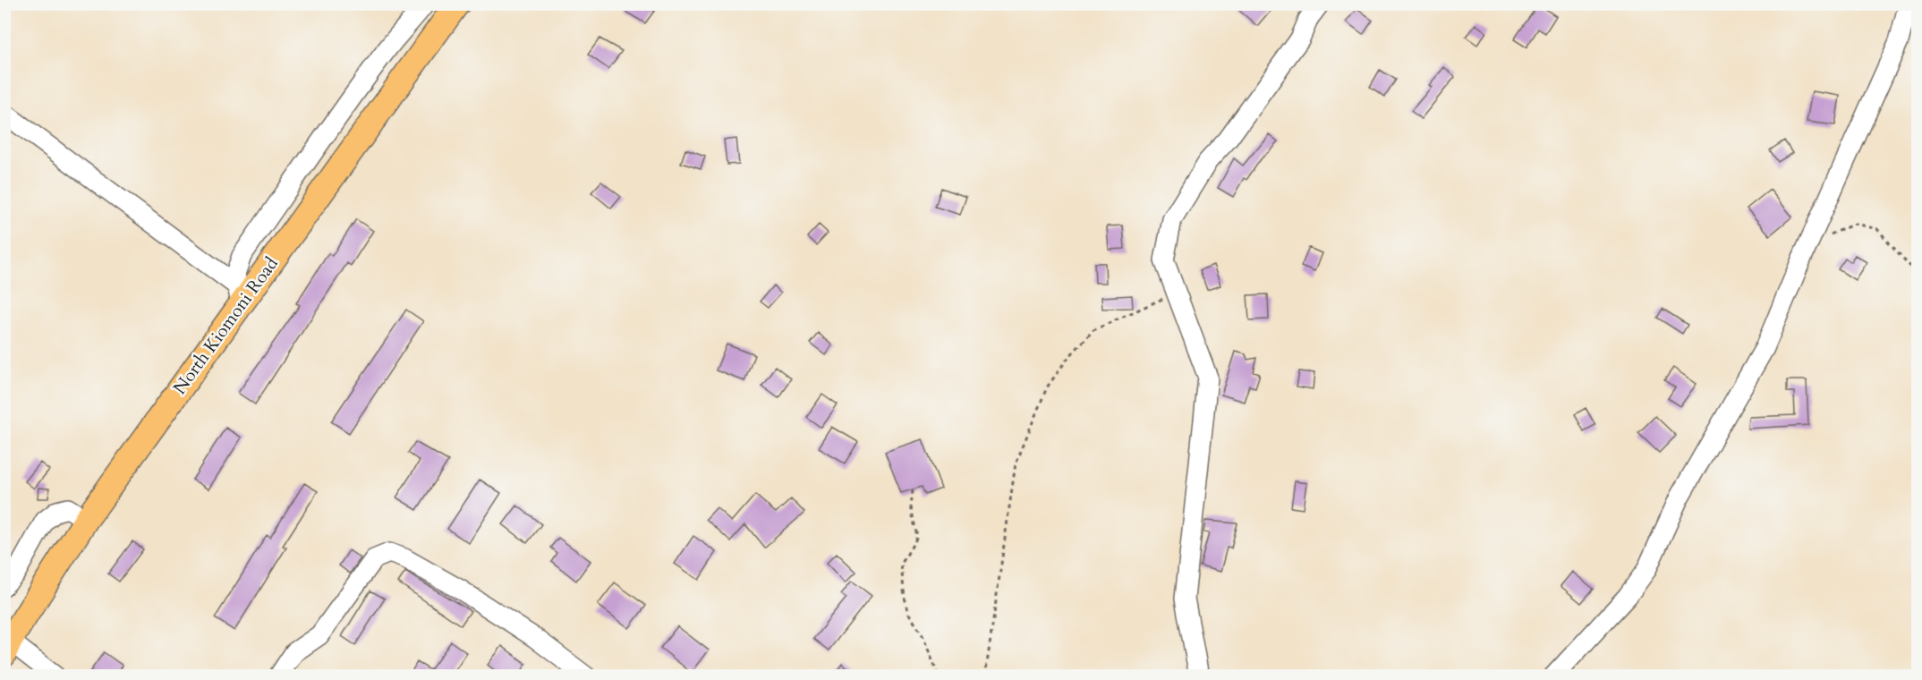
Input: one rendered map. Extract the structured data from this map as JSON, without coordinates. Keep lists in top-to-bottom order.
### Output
{
  "streets": {
    "main road": ["North Kiomoni Road"]
  }
}
